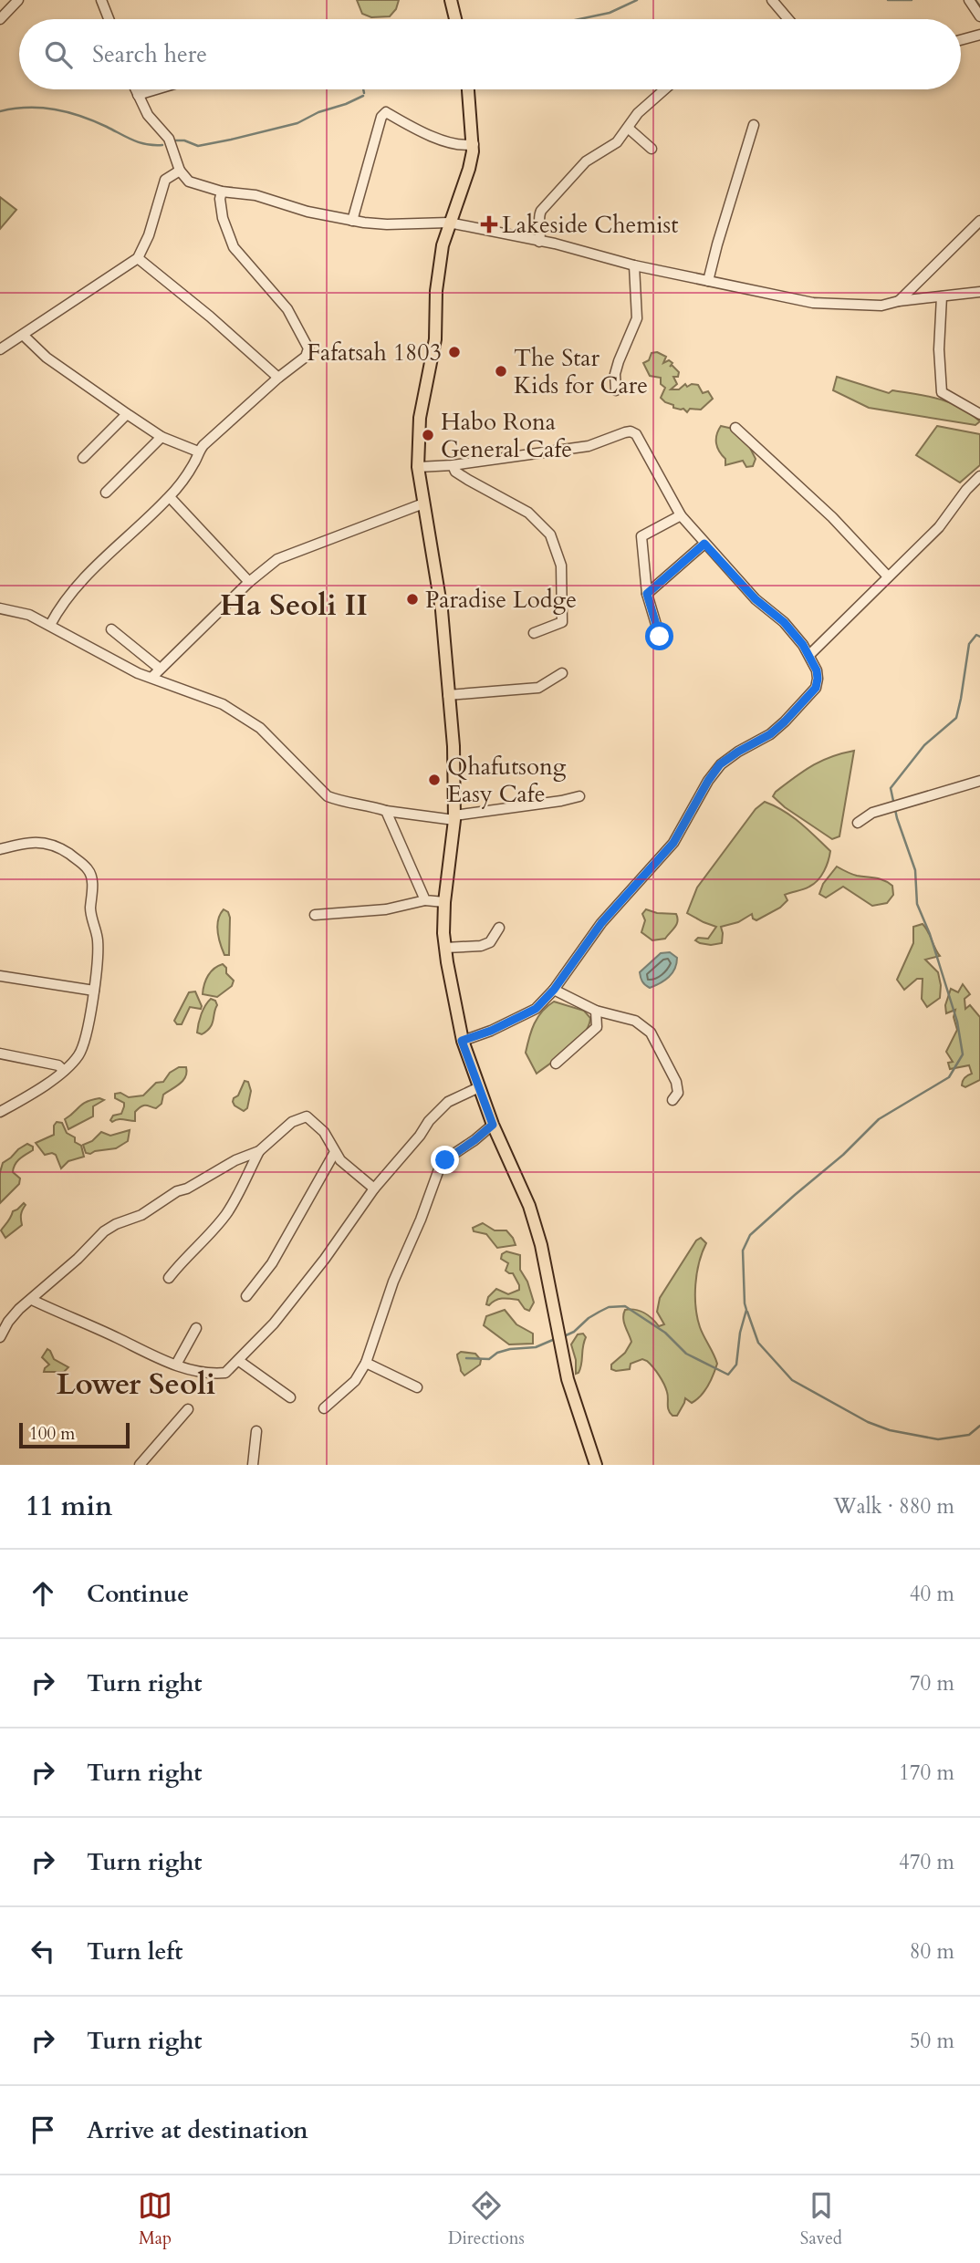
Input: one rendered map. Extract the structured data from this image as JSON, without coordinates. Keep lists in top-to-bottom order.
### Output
{
  "districts": ["Ha Seoli II", "Lower Seoli"],
  "places": {
    "health": ["Lakeside Chemist"],
    "other": [
      "Fafatsah 1803",
      "The Star Kids for Care",
      "Habo Rona General Cafe",
      "Paradise Lodge",
      "Qhafutsong Easy Cafe"
    ]
  },
  "scale_bar": "100 m",
  "page": {
    "search": "Search here",
    "scale": "100 m",
    "heading": ["11 min", "Walk · 880 m"],
    "list": [
      ["Continue", "40 m"],
      ["Turn right", "70 m"],
      ["Turn right", "170 m"],
      ["Turn right", "470 m"],
      ["Turn left", "80 m"],
      ["Turn right", "50 m"],
      "Arrive at destination"
    ],
    "nav": ["Map", "Directions", "Saved"]
  }
}
